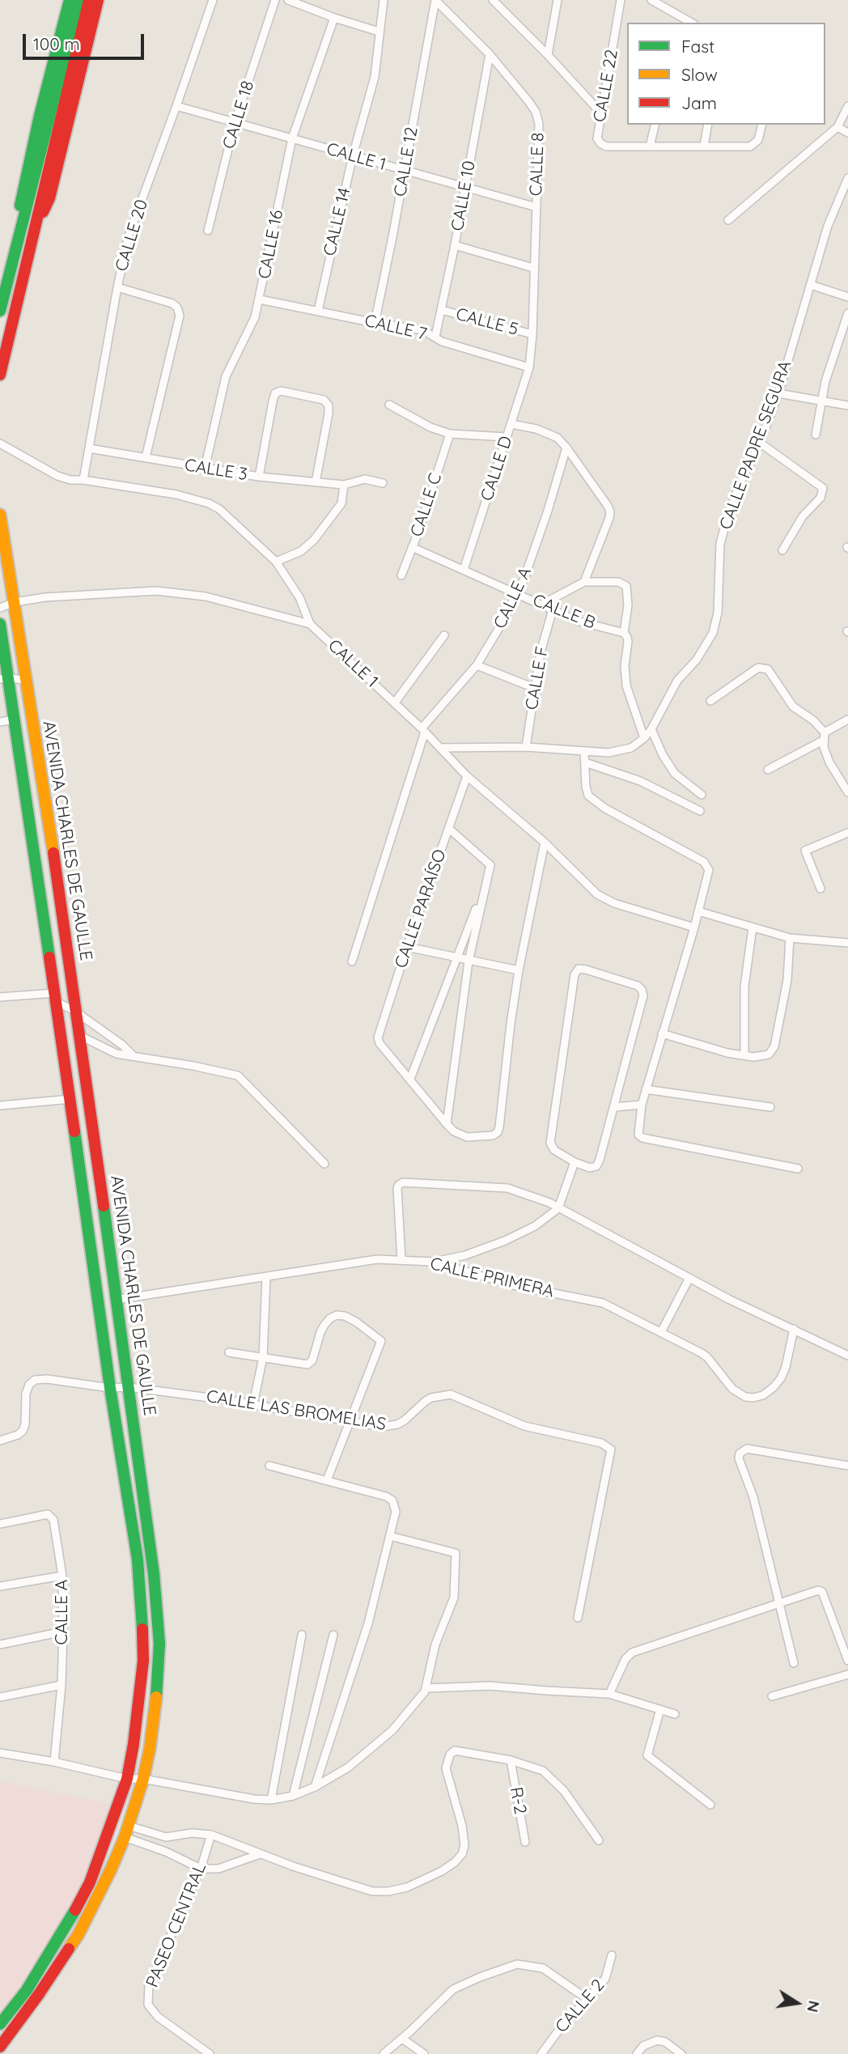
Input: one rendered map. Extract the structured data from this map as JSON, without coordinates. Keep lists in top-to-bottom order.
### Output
{
  "streets": {
    "main road": ["AVENIDA CHARLES DE GAULLE"],
    "street": [
      "CALLE 22",
      "CALLE 18",
      "CALLE 1",
      "CALLE 12",
      "CALLE 8",
      "CALLE 10",
      "CALLE 14",
      "CALLE 20",
      "CALLE 16",
      "CALLE 5",
      "CALLE 7",
      "CALLE PADRE SEGURA",
      "CALLE D",
      "CALLE 3",
      "CALLE C",
      "CALLE A",
      "CALLE B",
      "CALLE F",
      "CALLE PARAÍSO",
      "CALLE PRIMERA",
      "CALLE LAS BROMELIAS",
      "R-2",
      "PASEO CENTRAL",
      "CALLE 2"
    ]
  },
  "crossings": [
    ["CALLE 18", "CALLE 1"],
    ["CALLE 1", "CALLE 12"],
    ["CALLE 1", "CALLE 8"],
    ["CALLE 1", "CALLE 10"],
    ["CALLE 1", "CALLE 14"],
    ["CALLE 1", "CALLE 20"],
    ["CALLE 1", "CALLE 16"],
    ["CALLE 1", "CALLE PADRE SEGURA"],
    ["CALLE 1", "CALLE A"],
    ["CALLE 1", "CALLE PARAÍSO"],
    ["CALLE 12", "CALLE 8"],
    ["CALLE 12", "CALLE 7"],
    ["CALLE 8", "CALLE 10"],
    ["CALLE 8", "CALLE 5"],
    ["CALLE 8", "CALLE 7"],
    ["CALLE 8", "CALLE D"],
    ["CALLE 10", "CALLE 5"],
    ["CALLE 10", "CALLE 7"],
    ["CALLE 14", "CALLE 7"],
    ["CALLE 20", "CALLE 3"],
    ["CALLE 16", "CALLE 7"],
    ["CALLE 16", "CALLE 3"],
    ["CALLE 7", "CALLE D"],
    ["CALLE PADRE SEGURA", "CALLE F"],
    ["CALLE D", "CALLE B"],
    ["CALLE C", "CALLE B"],
    ["CALLE A", "CALLE B"],
    ["CALLE B", "CALLE F"],
    ["AVENIDA CHARLES DE GAULLE", "CALLE PRIMERA"],
    ["AVENIDA CHARLES DE GAULLE", "CALLE LAS BROMELIAS"]
  ],
  "legend": ["Fast", "Slow", "Jam"],
  "scale_bar": "100 m",
  "north": "right"
}
